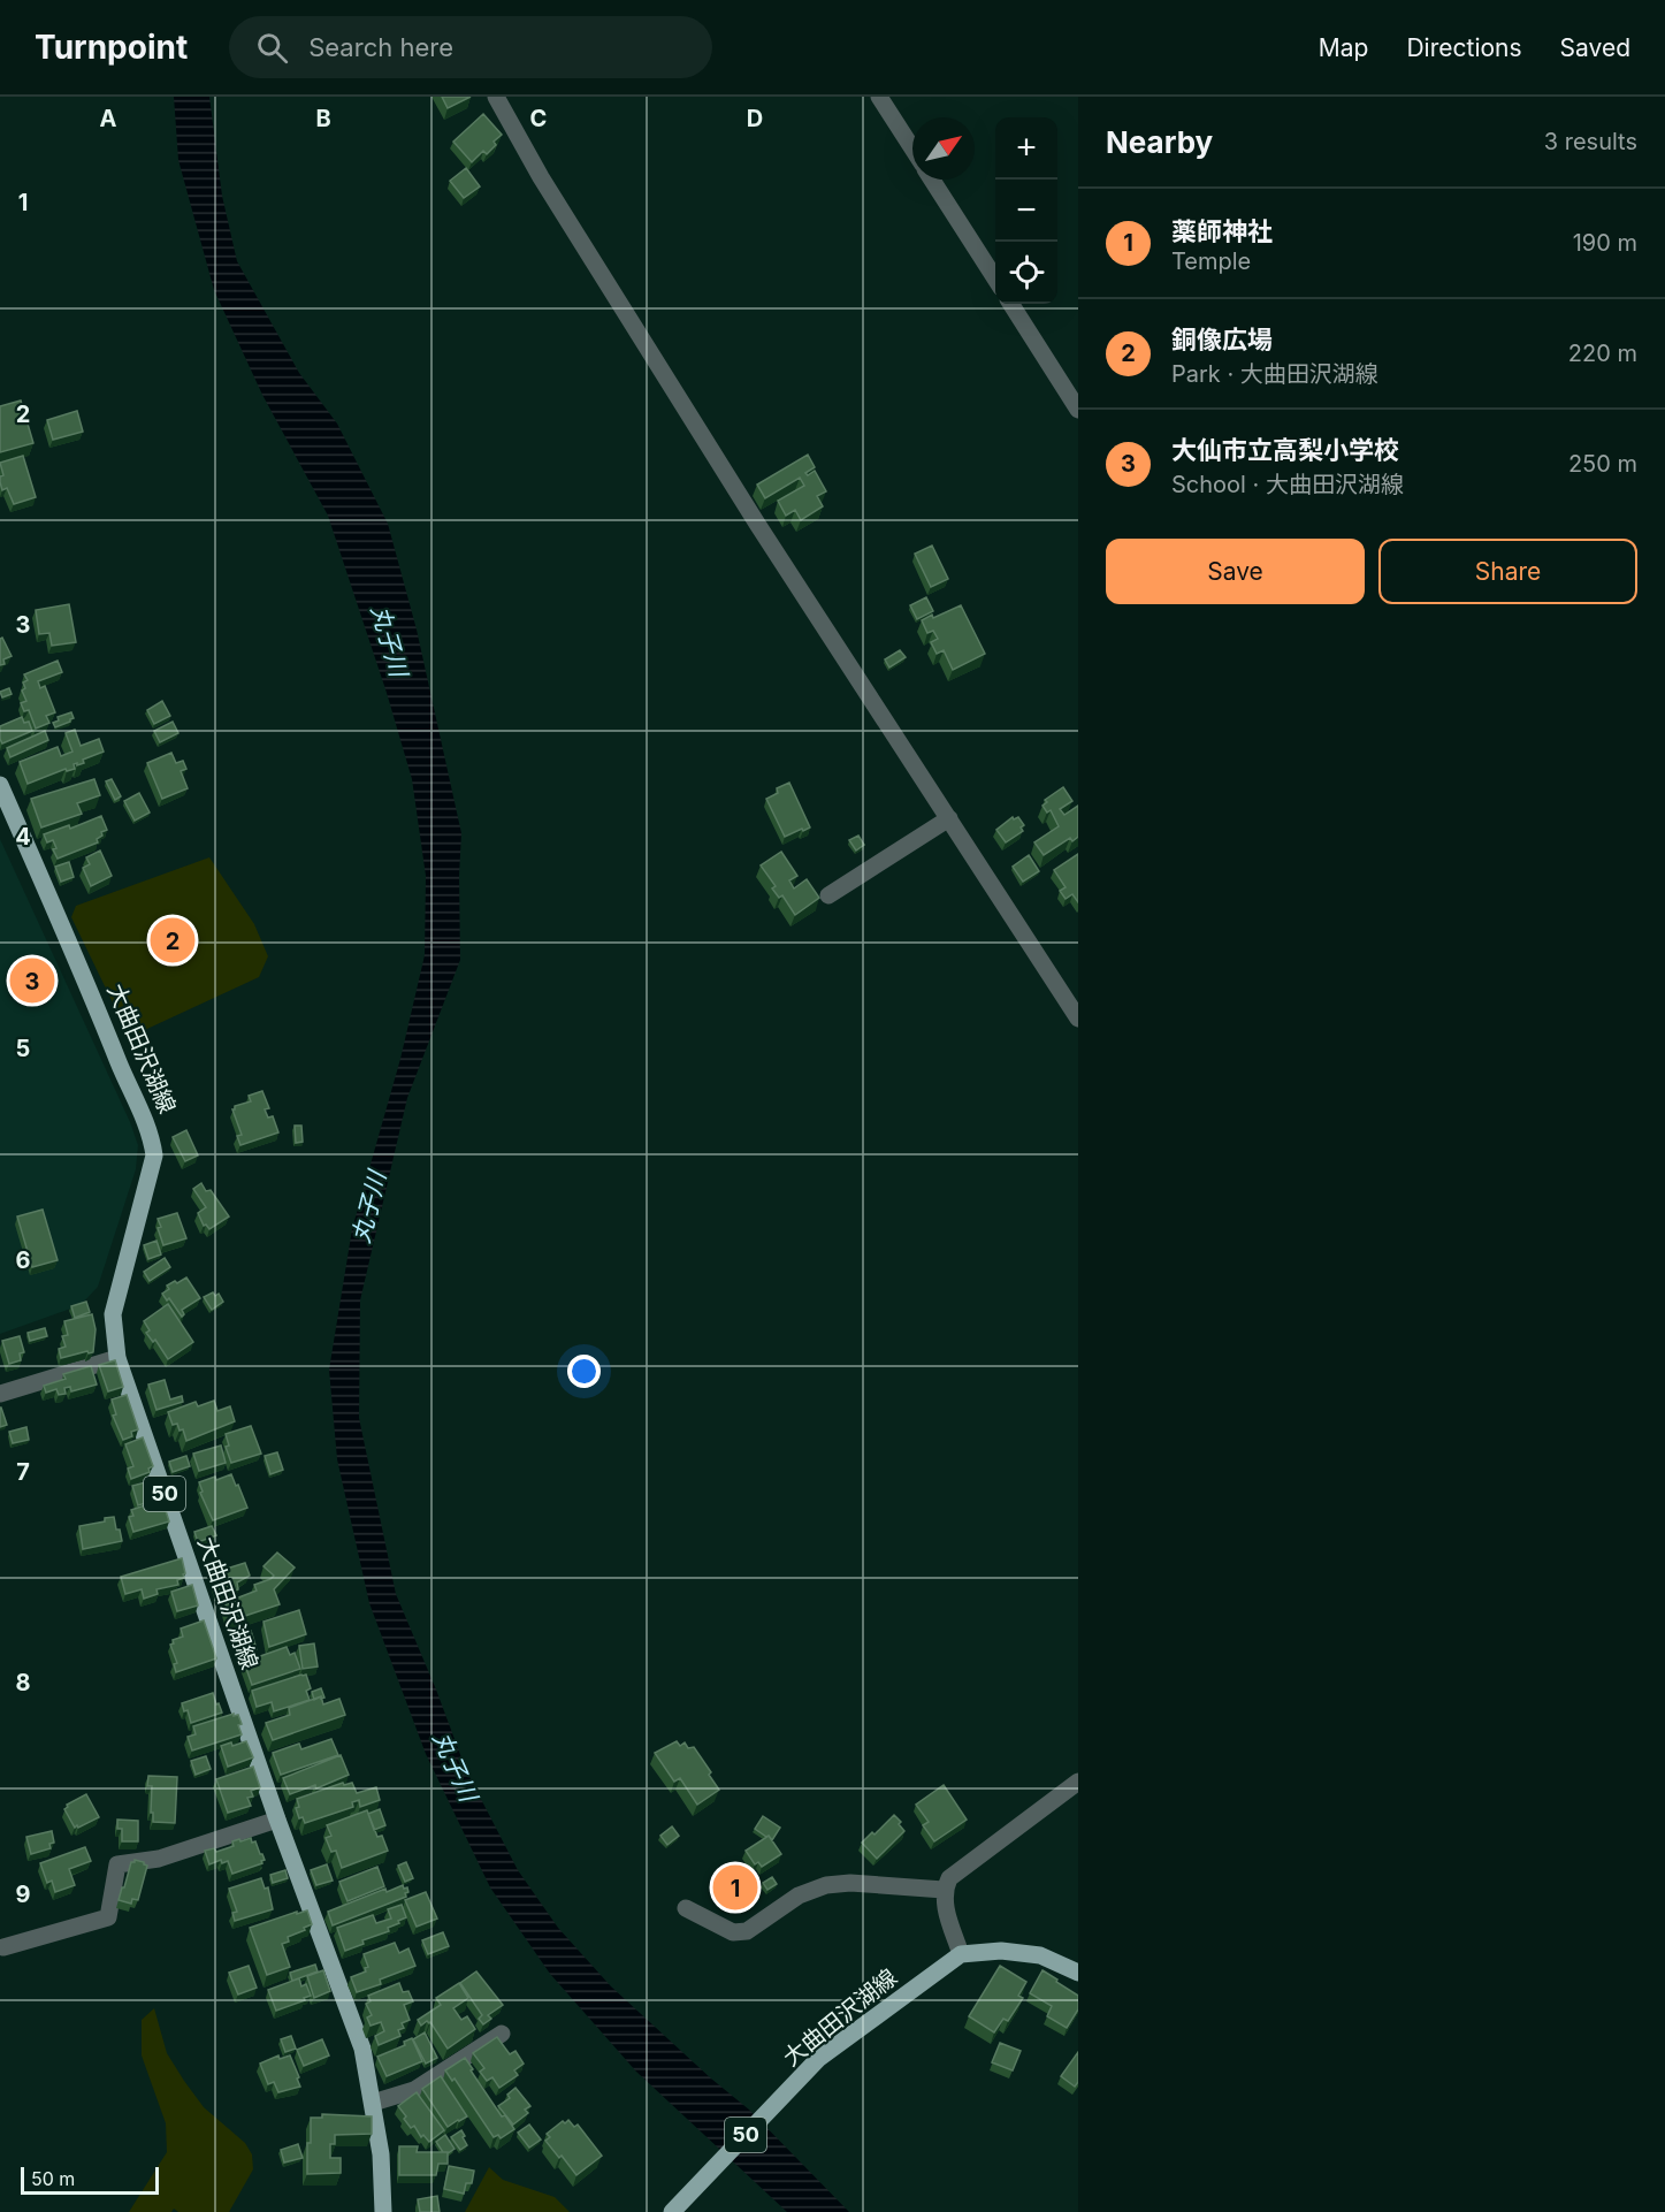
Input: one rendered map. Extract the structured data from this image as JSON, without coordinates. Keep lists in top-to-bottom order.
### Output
{
  "streets": {
    "main road": ["大曲田沢湖線", "50"]
  },
  "water": ["丸子川"],
  "scale_bar": "50 m",
  "north": "top right",
  "page": {
    "header": "Turnpoint",
    "search": "Search here",
    "nav": ["Map", "Directions", "Saved"],
    "heading": ["Nearby", "3 results"],
    "map_buttons": ["+", "−"],
    "list": [
      {
        "mark": "1",
        "name": "薬師神社",
        "note": "Temple",
        "value": "190 m"
      },
      {
        "mark": "2",
        "name": "銅像広場",
        "note": "Park · 大曲田沢湖線",
        "value": "220 m"
      },
      {
        "mark": "3",
        "name": "大仙市立高梨小学校",
        "note": "School · 大曲田沢湖線",
        "value": "250 m"
      }
    ],
    "buttons": ["Save", "Share"],
    "pins": ["2", "3", "1"],
    "scale": "50 m"
  },
  "grid": {
    "columns": [
      "A",
      "B",
      "C",
      "D"
    ],
    "rows": [
      "1",
      "2",
      "3",
      "4",
      "5",
      "6",
      "7",
      "8",
      "9"
    ]
  }
}
